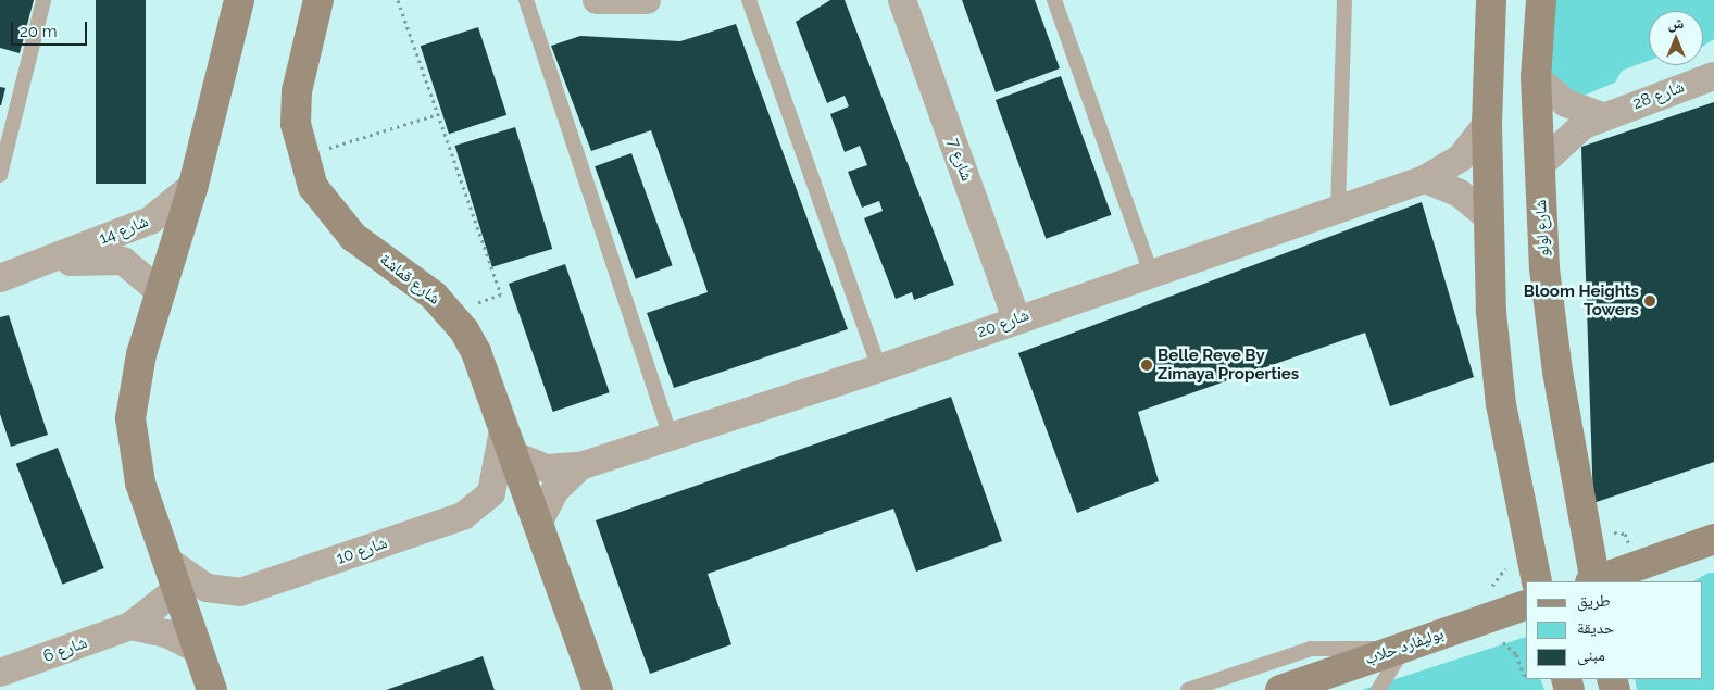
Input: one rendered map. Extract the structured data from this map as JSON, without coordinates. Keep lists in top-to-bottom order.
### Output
{
  "streets": {
    "street": [
      "شارع 28",
      "شارع 7",
      "شارع لولو",
      "شارع 14",
      "شارع قماشة",
      "شارع 20",
      "شارع 10",
      "بوليفارد حلاب",
      "شارع 6"
    ]
  },
  "crossings": [
    ["شارع 28", "شارع لولو"],
    ["شارع 7", "شارع 20"],
    ["شارع قماشة", "شارع 20"],
    ["شارع قماشة", "شارع 10"]
  ],
  "places": ["Bloom Heights Towers", "Belle Reve By Zimaya Properties"],
  "legend": ["طريق", "حديقة", "مبنى"],
  "scale_bar": "20 m",
  "north": "top"
}
